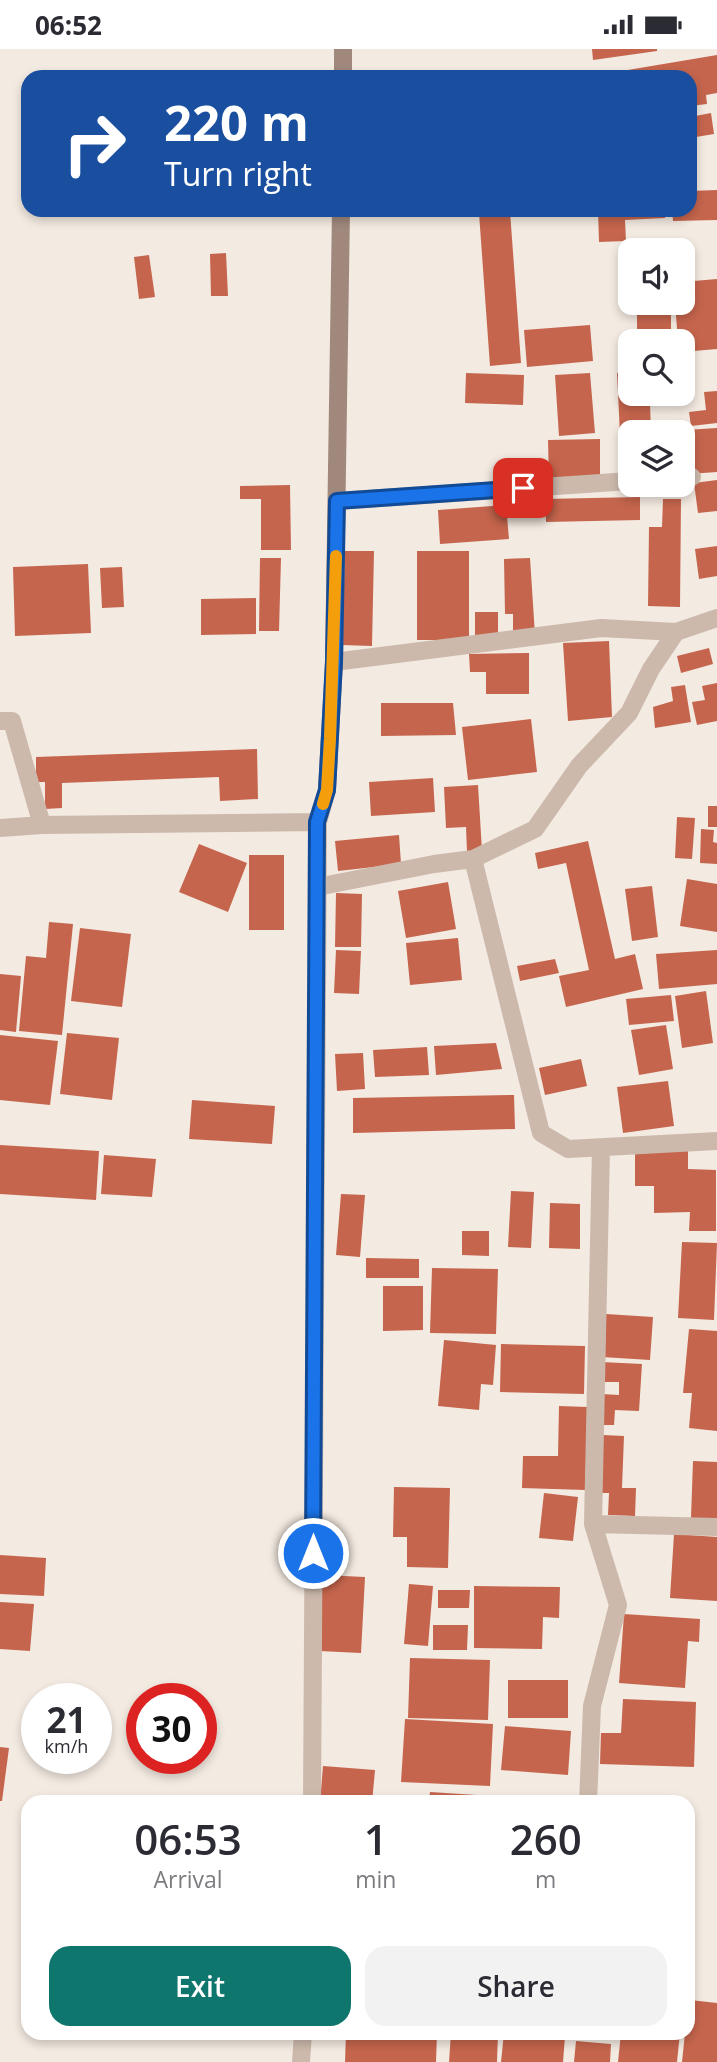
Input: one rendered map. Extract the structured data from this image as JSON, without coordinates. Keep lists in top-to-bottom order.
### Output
{
  "page": {
    "status": "06:52",
    "turn": ["220 m", "Turn right"],
    "speed": "21 km/h",
    "limit": "30",
    "eta": [
      "06:53",
      "Arrival",
      "1",
      "min",
      "260",
      "m"
    ],
    "buttons": ["Exit", "Share"]
  }
}
